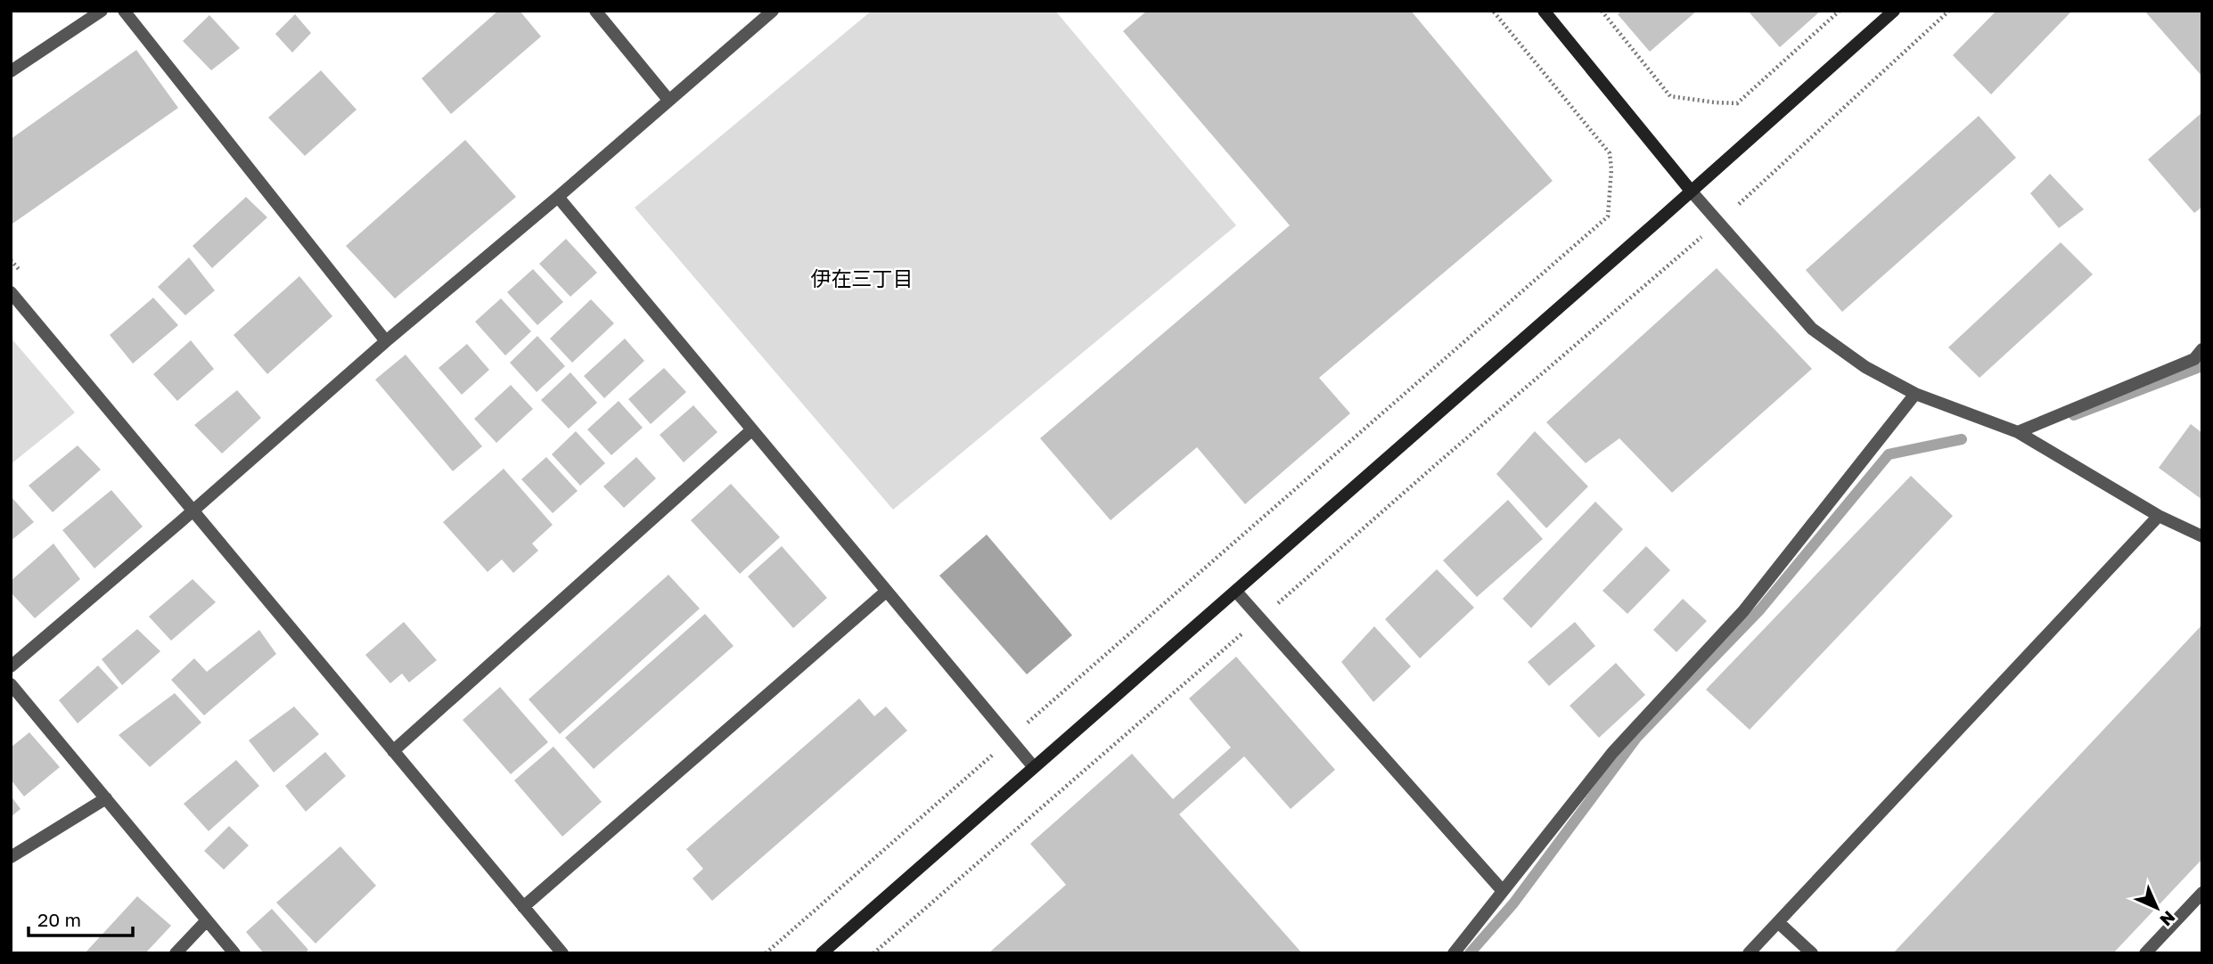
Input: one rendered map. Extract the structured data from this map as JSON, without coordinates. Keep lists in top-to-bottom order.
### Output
{
  "districts": ["伊在三丁目"],
  "scale_bar": "20 m",
  "north": "bottom right"
}
